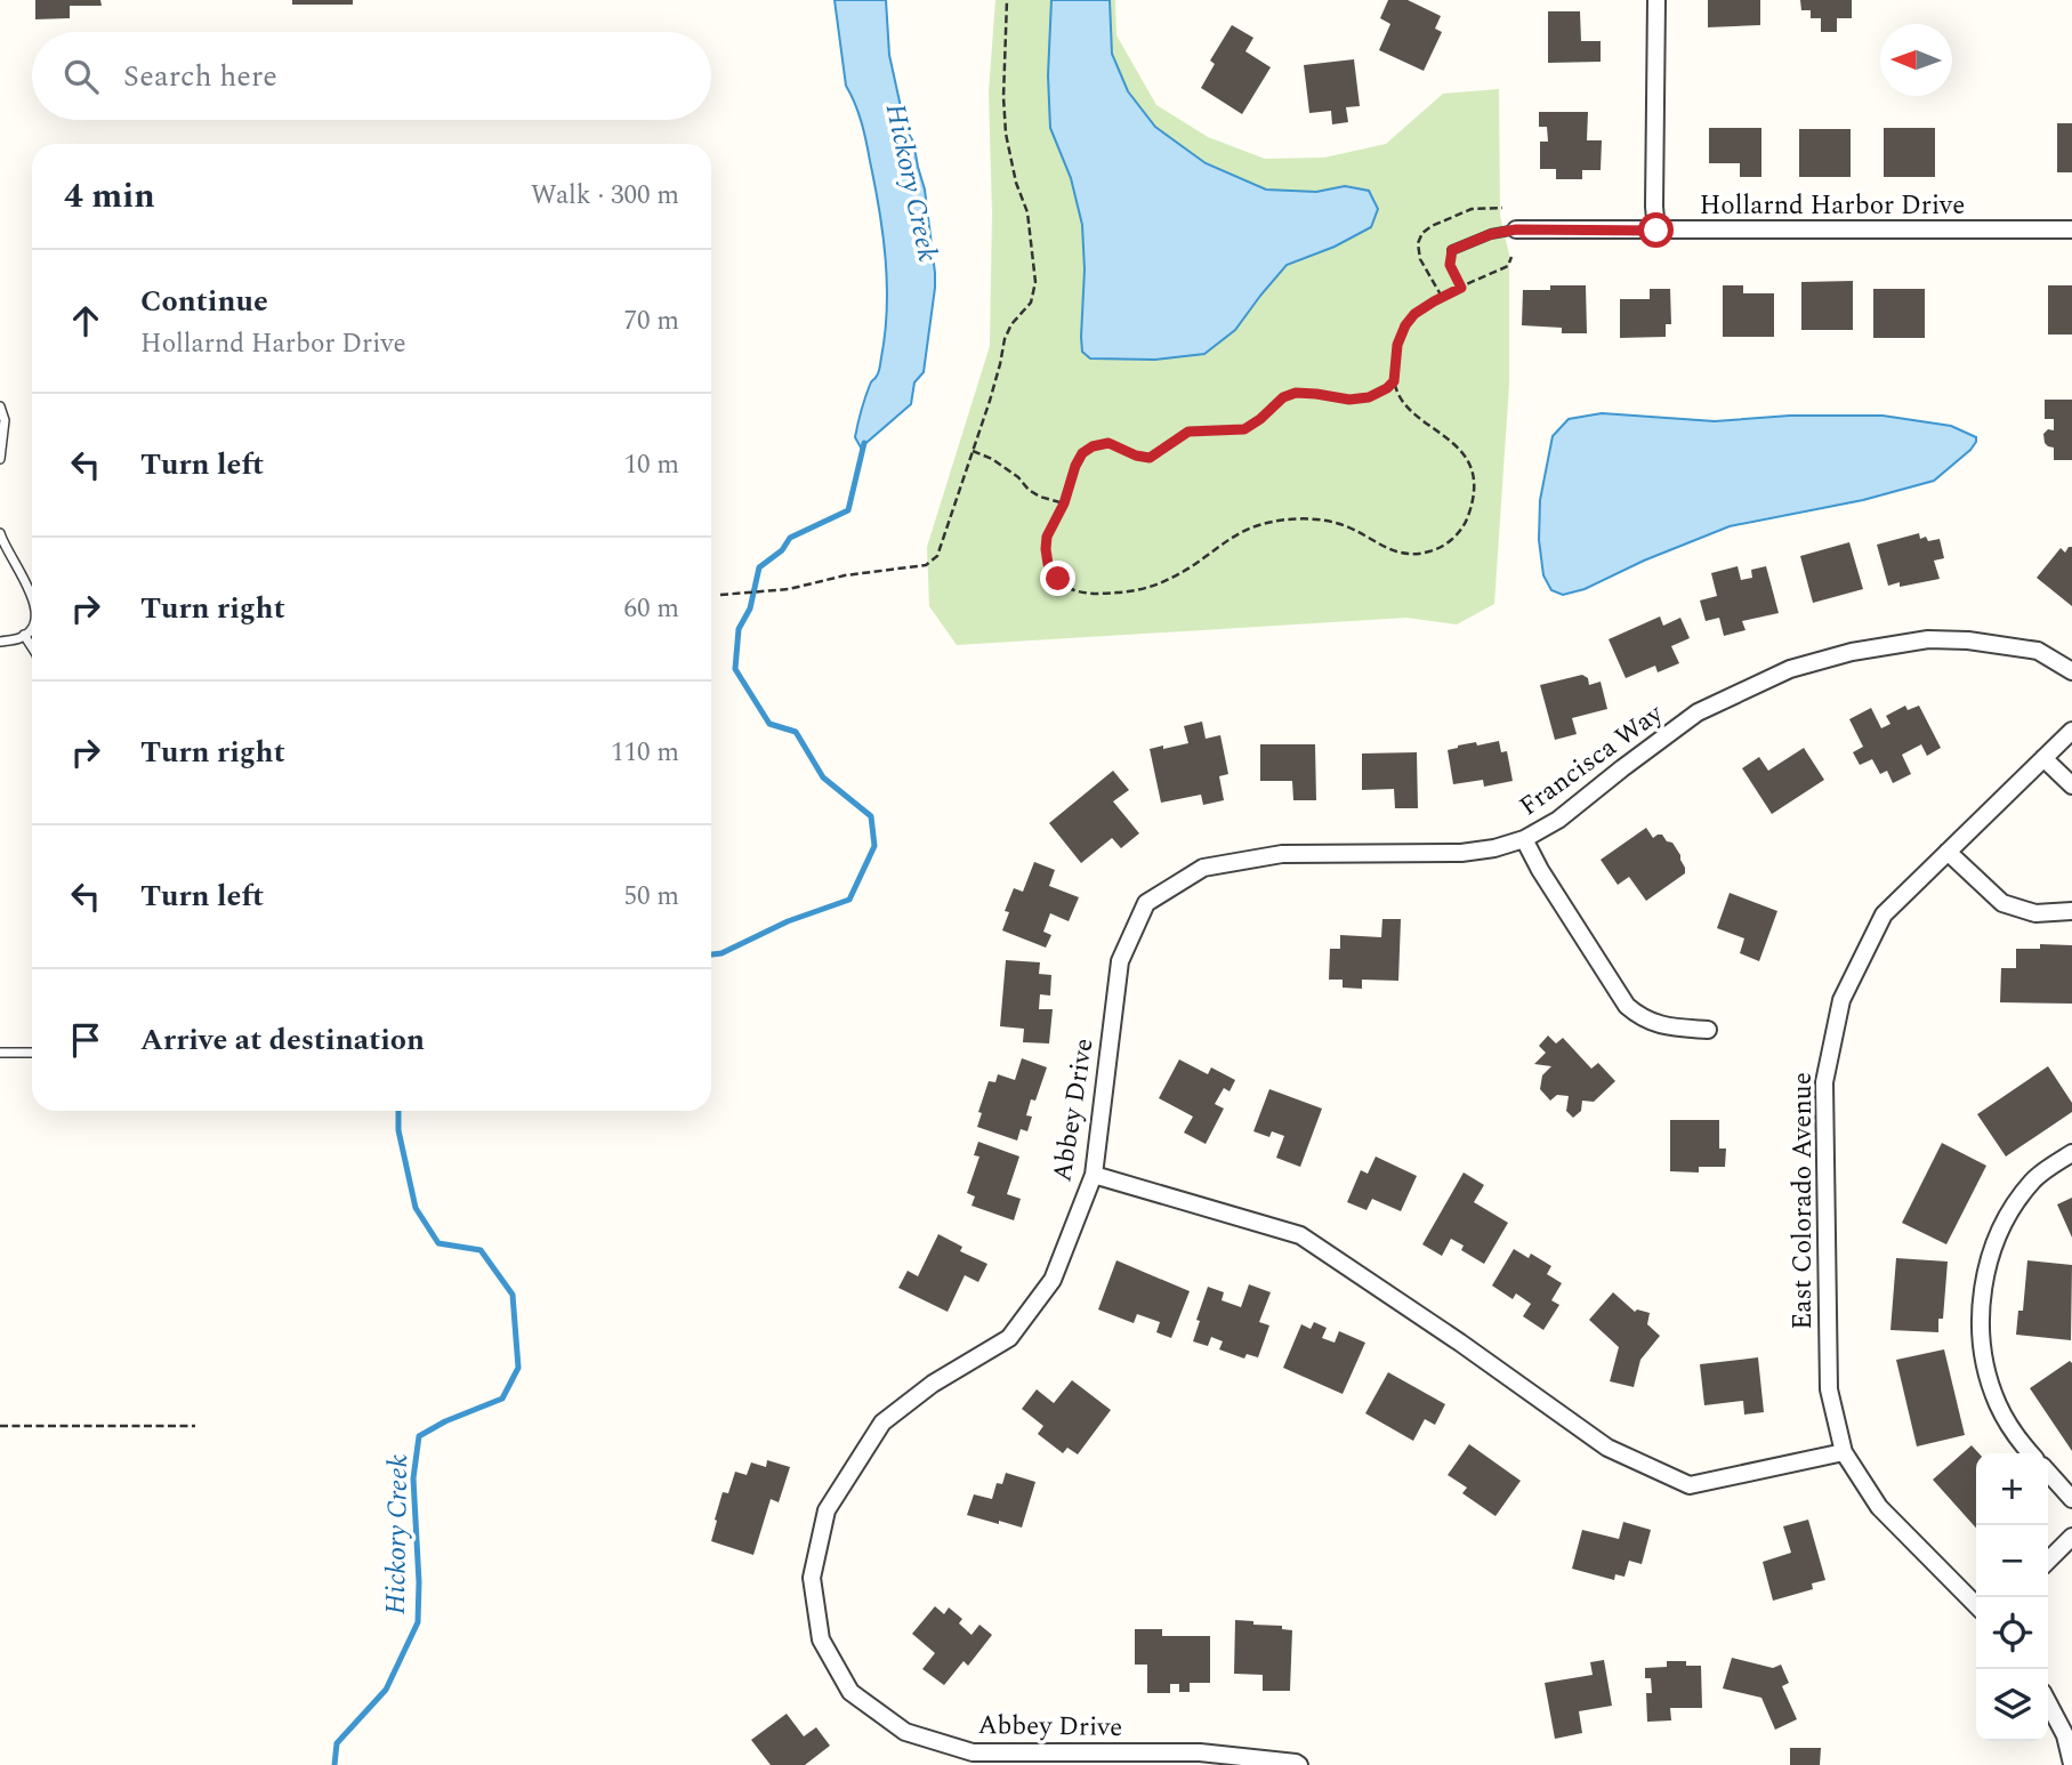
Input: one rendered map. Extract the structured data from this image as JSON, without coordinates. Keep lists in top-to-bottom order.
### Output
{
  "streets": {
    "street": [
      "Hollarnd Harbor Drive",
      "Francisca Way",
      "Abbey Drive",
      "East Colorado Avenue"
    ]
  },
  "crossings": [
    ["Francisca Way", "Abbey Drive"]
  ],
  "water": ["Hickory Creek"],
  "north": "left",
  "page": {
    "search": "Search here",
    "heading": ["4 min", "Walk · 300 m"],
    "list": [
      ["Continue", "Hollarnd Harbor Drive", "70 m"],
      ["Turn left", "10 m"],
      ["Turn right", "60 m"],
      ["Turn right", "110 m"],
      ["Turn left", "50 m"],
      "Arrive at destination"
    ],
    "map_buttons": ["+", "−"]
  }
}
